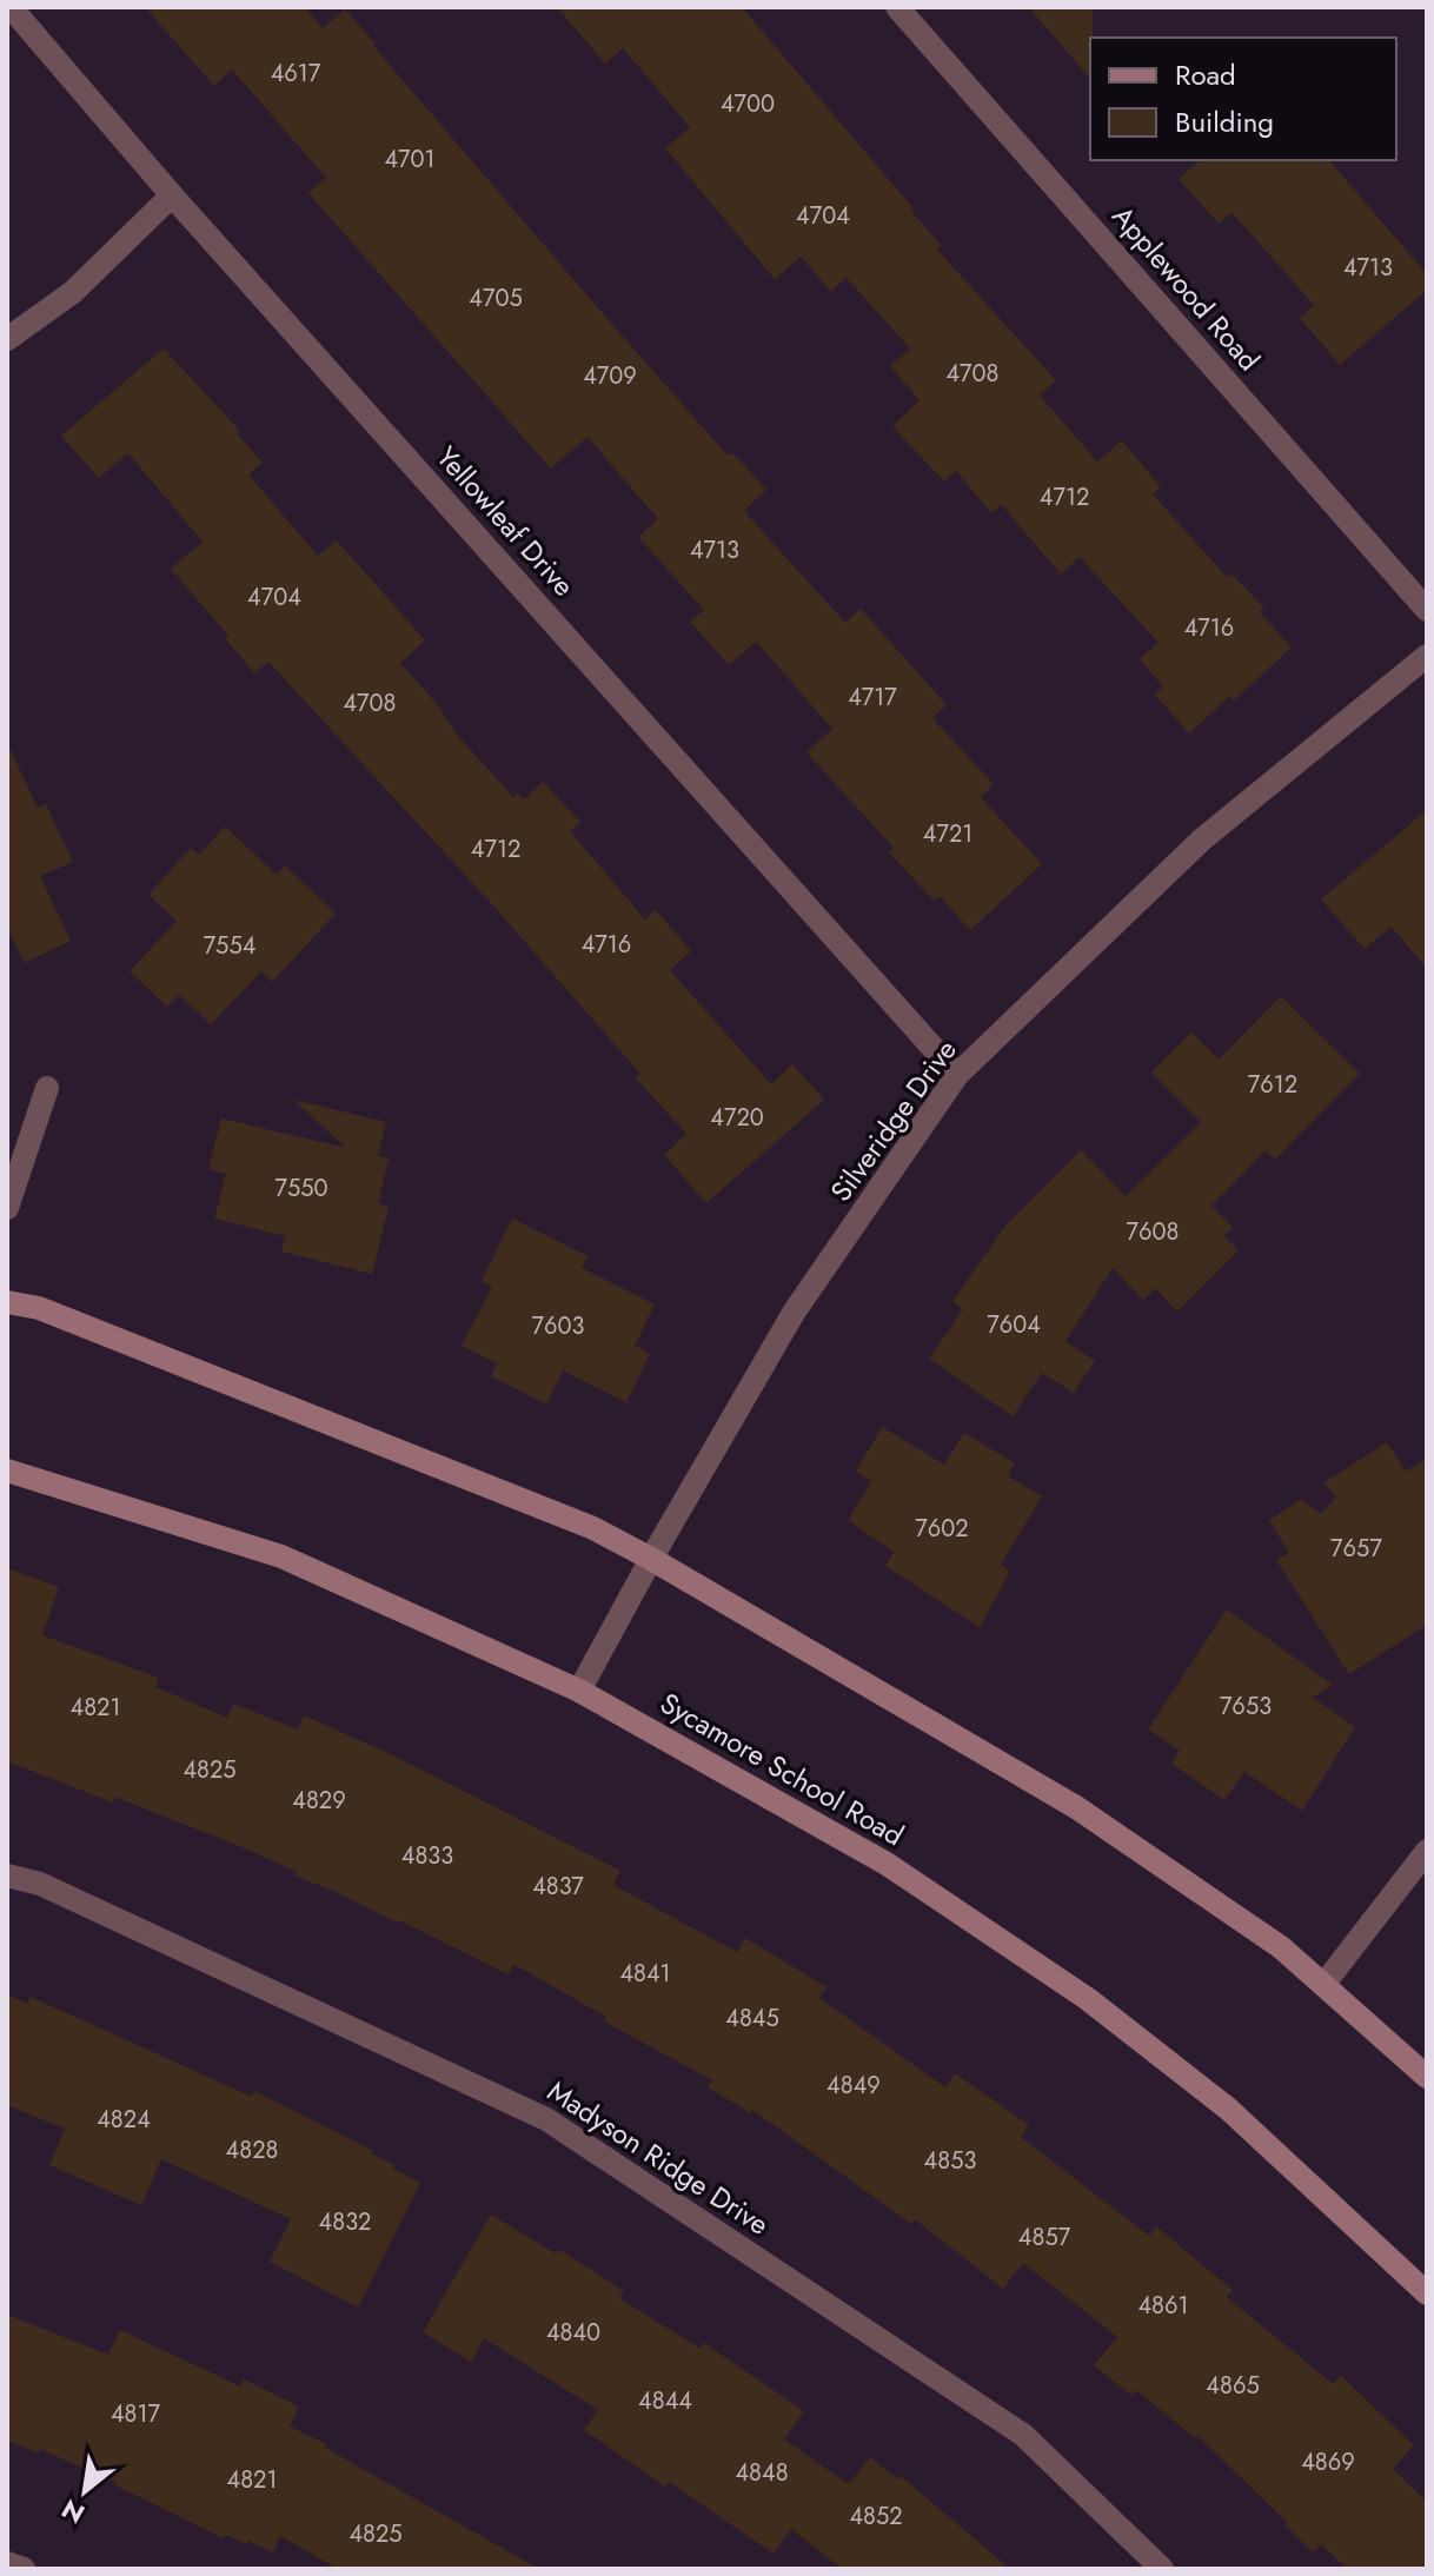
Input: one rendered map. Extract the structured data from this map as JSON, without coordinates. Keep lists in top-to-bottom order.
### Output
{
  "streets": {
    "main road": ["Sycamore School Road"],
    "street": [
      "Applewood Road",
      "Yellowleaf Drive",
      "Silveridge Drive",
      "Madyson Ridge Drive"
    ]
  },
  "crossings": [
    ["Yellowleaf Drive", "Silveridge Drive"],
    ["Silveridge Drive", "Sycamore School Road"]
  ],
  "house_numbers": [
    "4617",
    "4700",
    "4701",
    "4704",
    "4713",
    "4705",
    "4708",
    "4709",
    "4712",
    "4713",
    "4704",
    "4716",
    "4717",
    "4708",
    "4721",
    "4712",
    "4716",
    "7554",
    "7612",
    "4720",
    "7550",
    "7608",
    "7604",
    "7603",
    "7602",
    "7657",
    "7653",
    "4821",
    "4825",
    "4829",
    "4833",
    "4837",
    "4841",
    "4845",
    "4849",
    "4824",
    "4828",
    "4853",
    "4832",
    "4857",
    "4861",
    "4840",
    "4865",
    "4844",
    "4817",
    "4869",
    "4848",
    "4821",
    "4852",
    "4825"
  ],
  "legend": ["Road", "Building"],
  "north": "bottom left"
}
